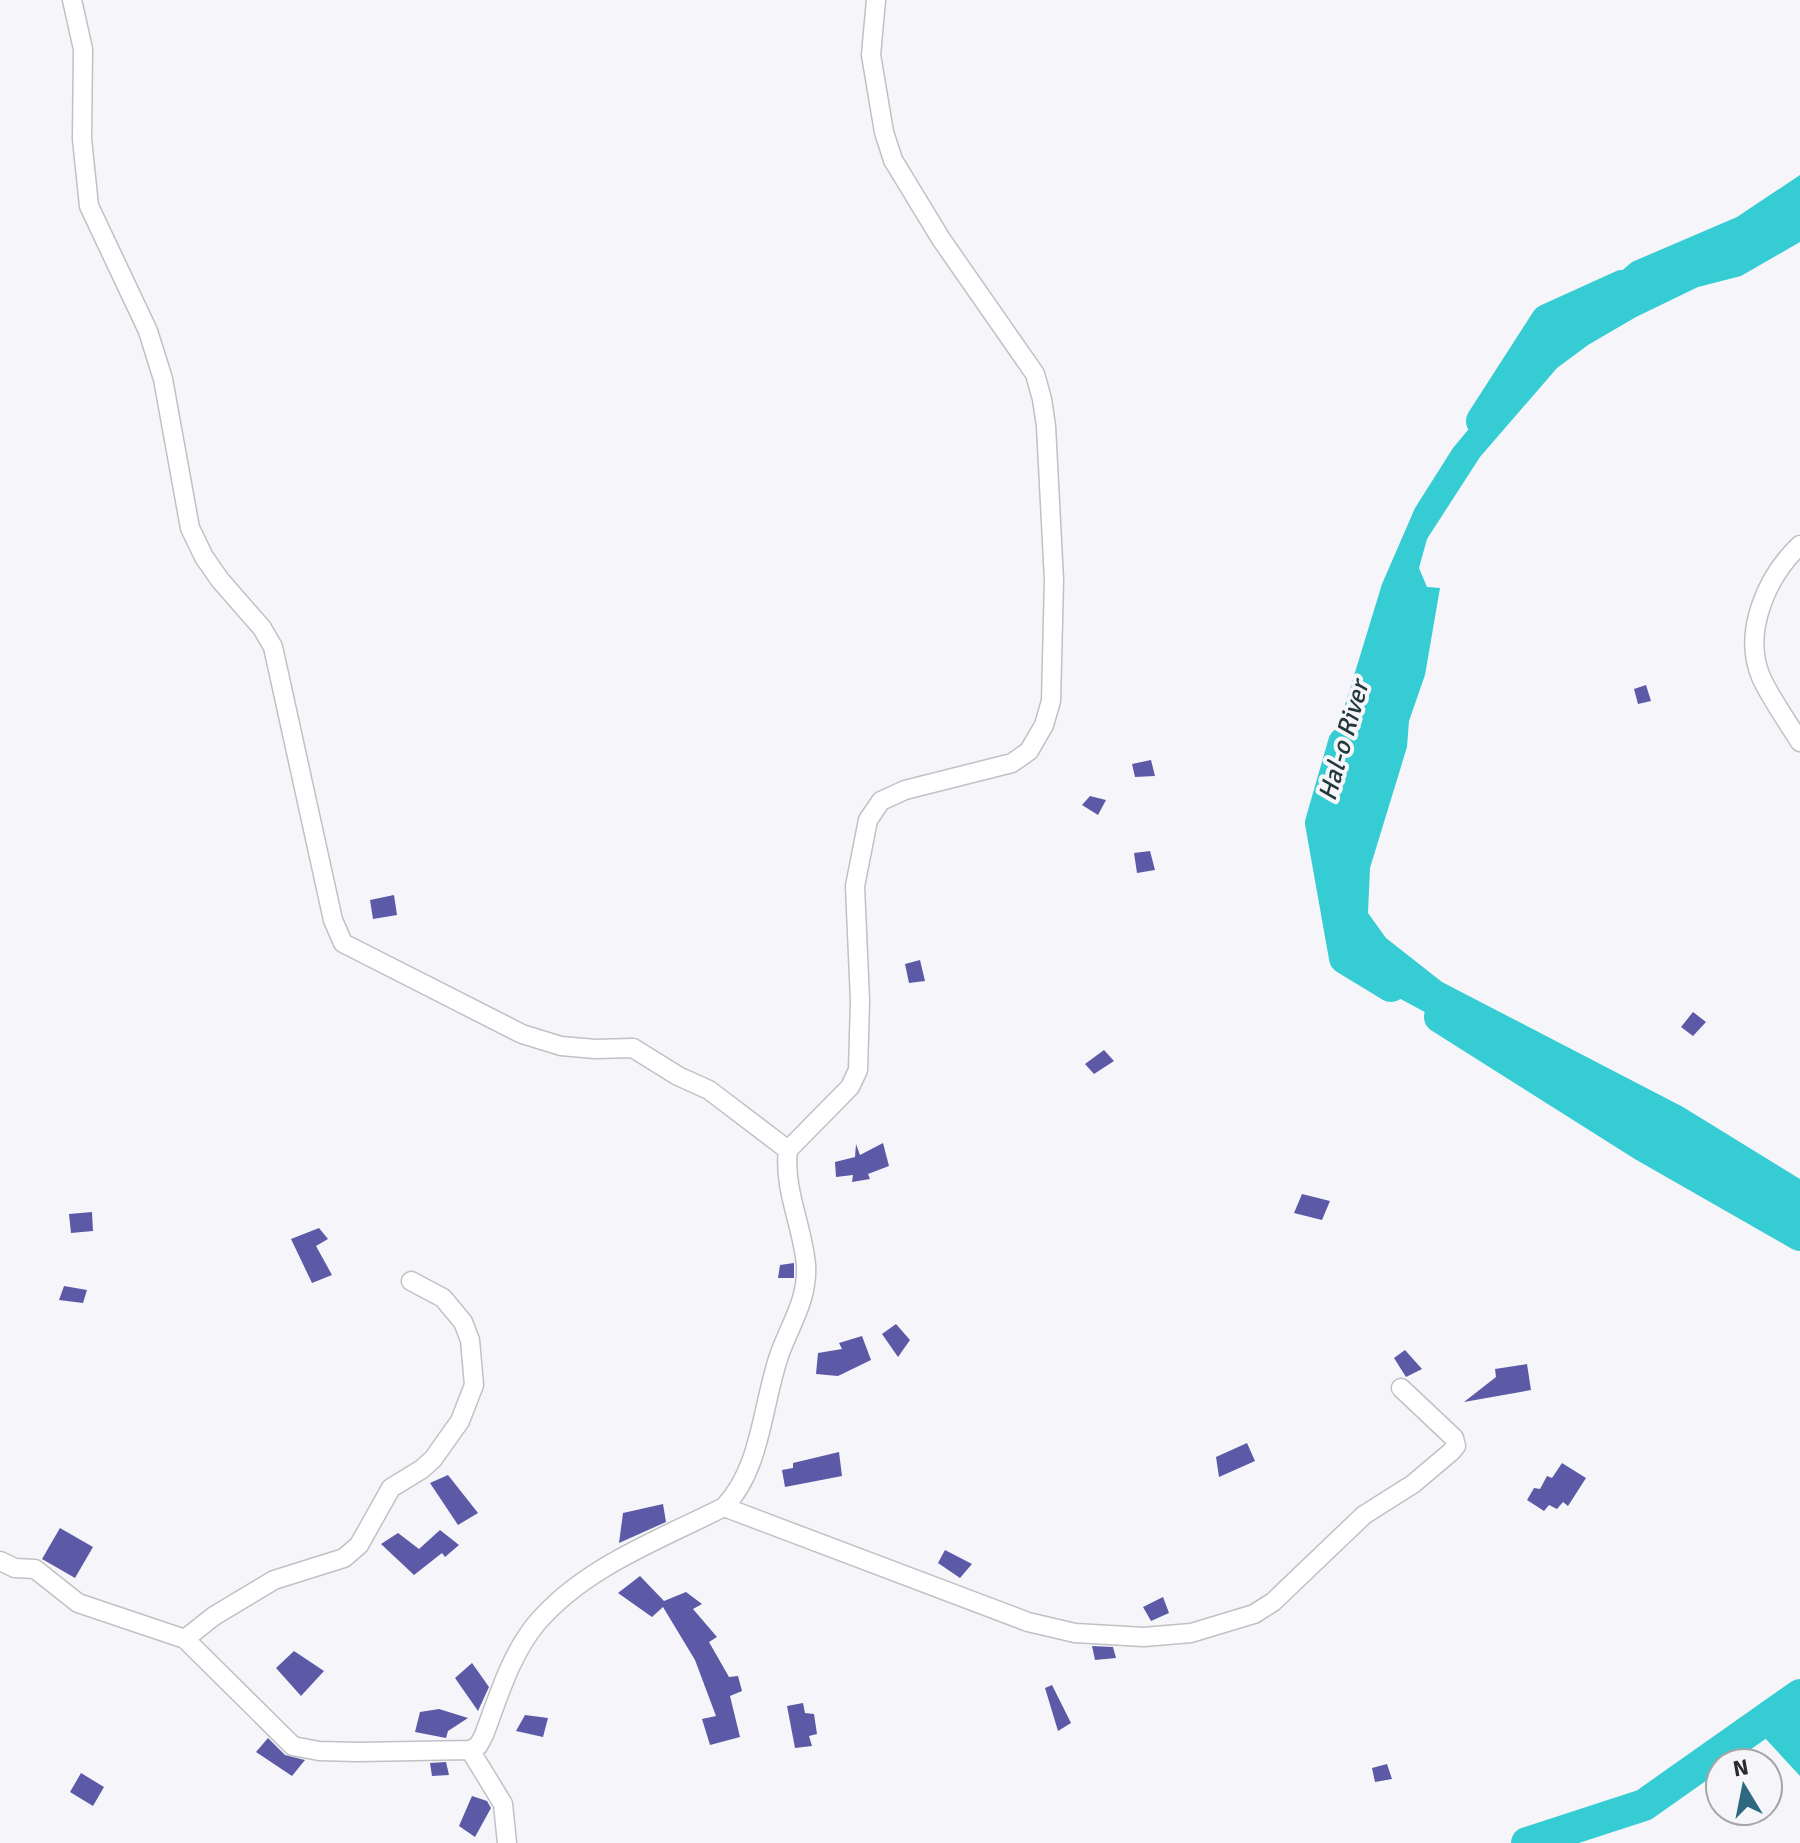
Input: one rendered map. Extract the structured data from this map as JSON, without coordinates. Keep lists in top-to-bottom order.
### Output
{
  "water": ["Hal-o River"],
  "north": "top"
}
